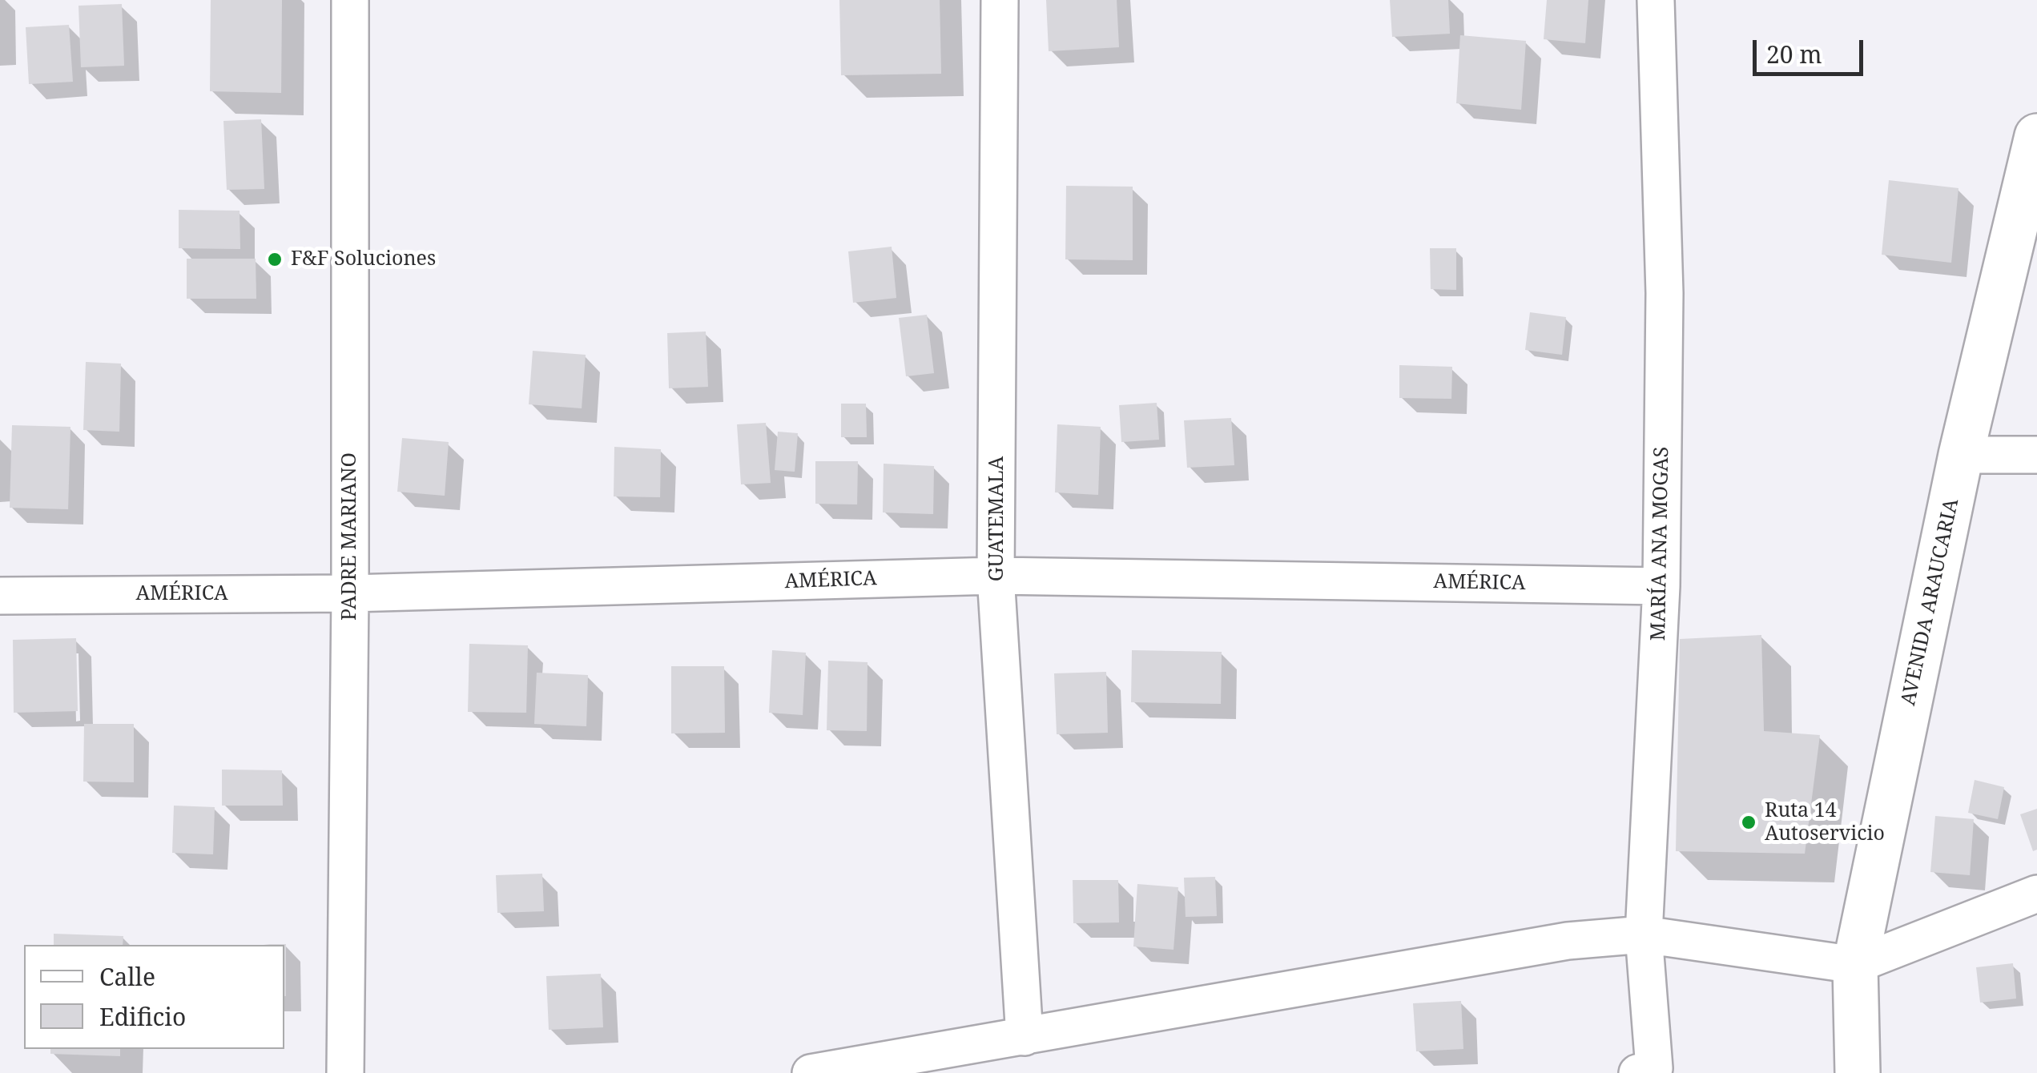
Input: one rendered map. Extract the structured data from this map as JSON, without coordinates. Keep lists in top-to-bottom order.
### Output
{
  "streets": {
    "main road": ["AVENIDA ARAUCARIA"],
    "street": [
      "GUATEMALA",
      "PADRE MARIANO",
      "MARÍA ANA MOGAS",
      "AMÉRICA"
    ]
  },
  "crossings": [
    ["GUATEMALA", "AMÉRICA"],
    ["PADRE MARIANO", "AMÉRICA"],
    ["MARÍA ANA MOGAS", "AMÉRICA"]
  ],
  "places": ["F&F Soluciones", "Ruta 14 Autoservicio"],
  "legend": ["Calle", "Edificio"],
  "scale_bar": "20 m"
}
